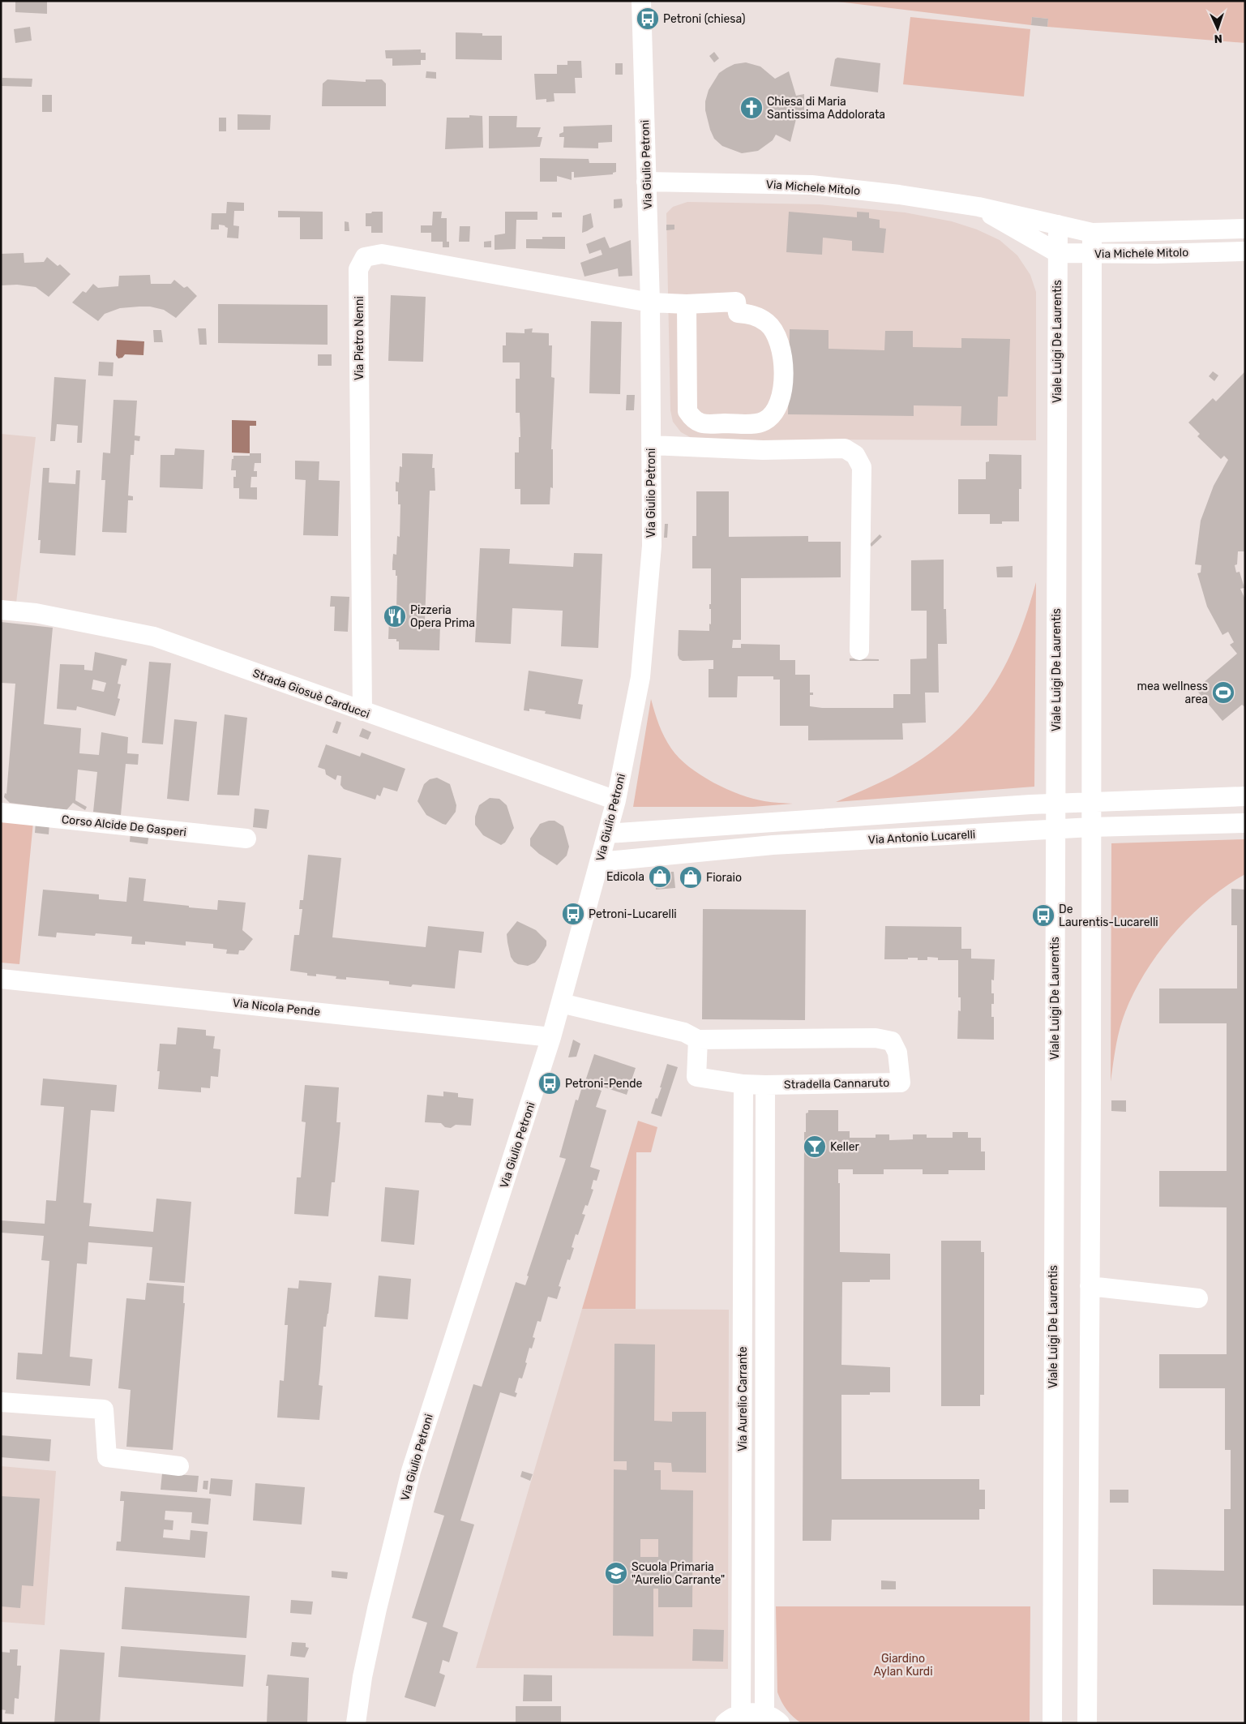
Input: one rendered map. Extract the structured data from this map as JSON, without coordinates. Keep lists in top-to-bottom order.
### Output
{
  "streets": {
    "street": [
      "Via Giulio Petroni",
      "Via Michele Mitolo",
      "Via Pietro Nenni",
      "Viale Luigi De Laurentis",
      "Strada Giosuè Carducci",
      "Corso Alcide De Gasperi",
      "Via Antonio Lucarelli",
      "Via Nicola Pende",
      "Stradella Cannaruto",
      "Via Aurelio Carrante"
    ]
  },
  "crossings": [
    ["Via Giulio Petroni", "Via Michele Mitolo"],
    ["Via Giulio Petroni", "Via Pietro Nenni"],
    ["Via Giulio Petroni", "Strada Giosuè Carducci"],
    ["Via Giulio Petroni", "Via Antonio Lucarelli"],
    ["Via Giulio Petroni", "Via Nicola Pende"],
    ["Via Giulio Petroni", "Stradella Cannaruto"],
    ["Via Michele Mitolo", "Viale Luigi De Laurentis"],
    ["Via Pietro Nenni", "Strada Giosuè Carducci"],
    ["Viale Luigi De Laurentis", "Via Antonio Lucarelli"],
    ["Stradella Cannaruto", "Via Aurelio Carrante"]
  ],
  "parks": ["Giardino Aylan Kurdi"],
  "places": {
    "bus stop": [
      "Petroni (chiesa)",
      "Petroni-Lucarelli",
      "De Laurentis-Lucarelli",
      "Petroni-Pende"
    ],
    "church": ["Chiesa di Maria Santissima Addolorata"],
    "restaurant": ["Pizzeria Opera Prima"],
    "sports": ["mea wellness area"],
    "shop": ["Edicola", "Fioraio"],
    "bar": ["Keller"],
    "school or university": ["Scuola Primaria \"Aurelio Carrante\""]
  },
  "north": "bottom"
}
